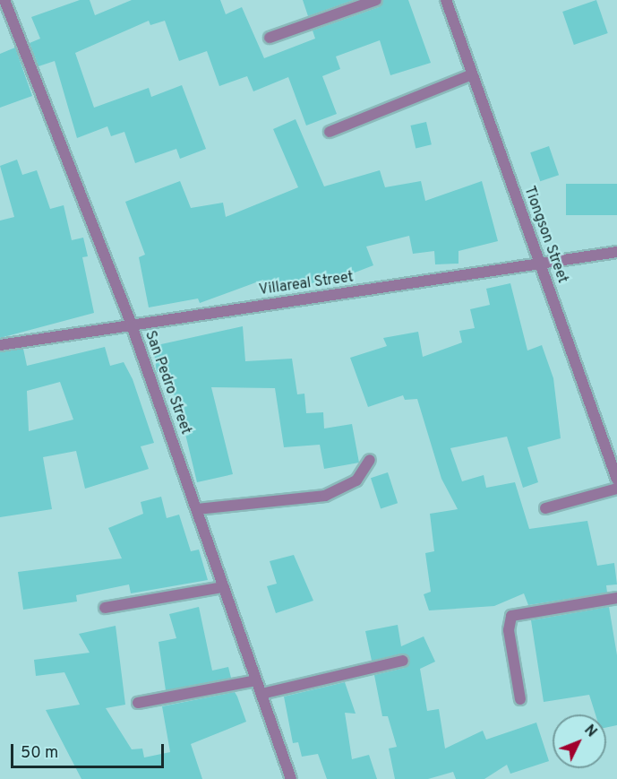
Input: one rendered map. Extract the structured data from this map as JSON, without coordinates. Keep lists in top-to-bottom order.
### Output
{
  "streets": {
    "street": ["Tiongson Street", "Villareal Street", "San Pedro Street"]
  },
  "crossings": [
    ["Tiongson Street", "Villareal Street"],
    ["Villareal Street", "San Pedro Street"]
  ],
  "scale_bar": "50 m",
  "north": "top right"
}
